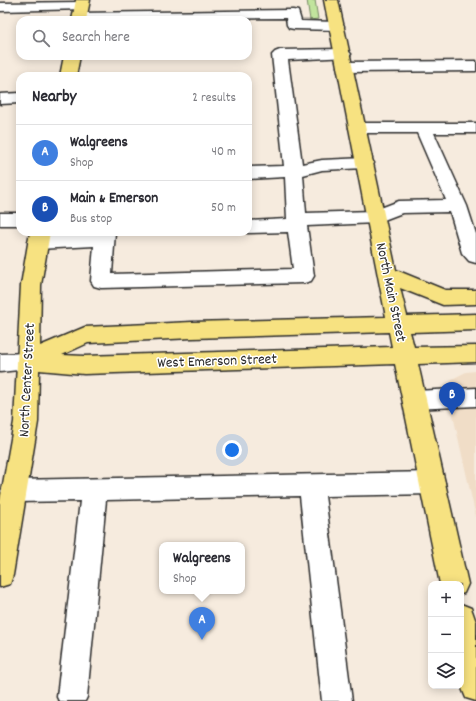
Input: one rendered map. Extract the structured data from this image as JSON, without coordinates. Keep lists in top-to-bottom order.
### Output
{
  "streets": {
    "main road": ["North Main Street", "West Emerson Street", "North Center Street"]
  },
  "crossings": [
    ["North Main Street", "West Emerson Street"],
    ["West Emerson Street", "North Center Street"]
  ],
  "page": {
    "search": "Search here",
    "heading": ["Nearby", "2 results"],
    "list": [
      {
        "mark": "A",
        "name": "Walgreens",
        "note": "Shop",
        "value": "40 m"
      },
      {
        "mark": "B",
        "name": "Main & Emerson",
        "note": "Bus stop",
        "value": "50 m"
      }
    ],
    "pins": ["B", "A"],
    "popup": ["Walgreens", "Shop"],
    "map_buttons": ["+", "−"]
  }
}
